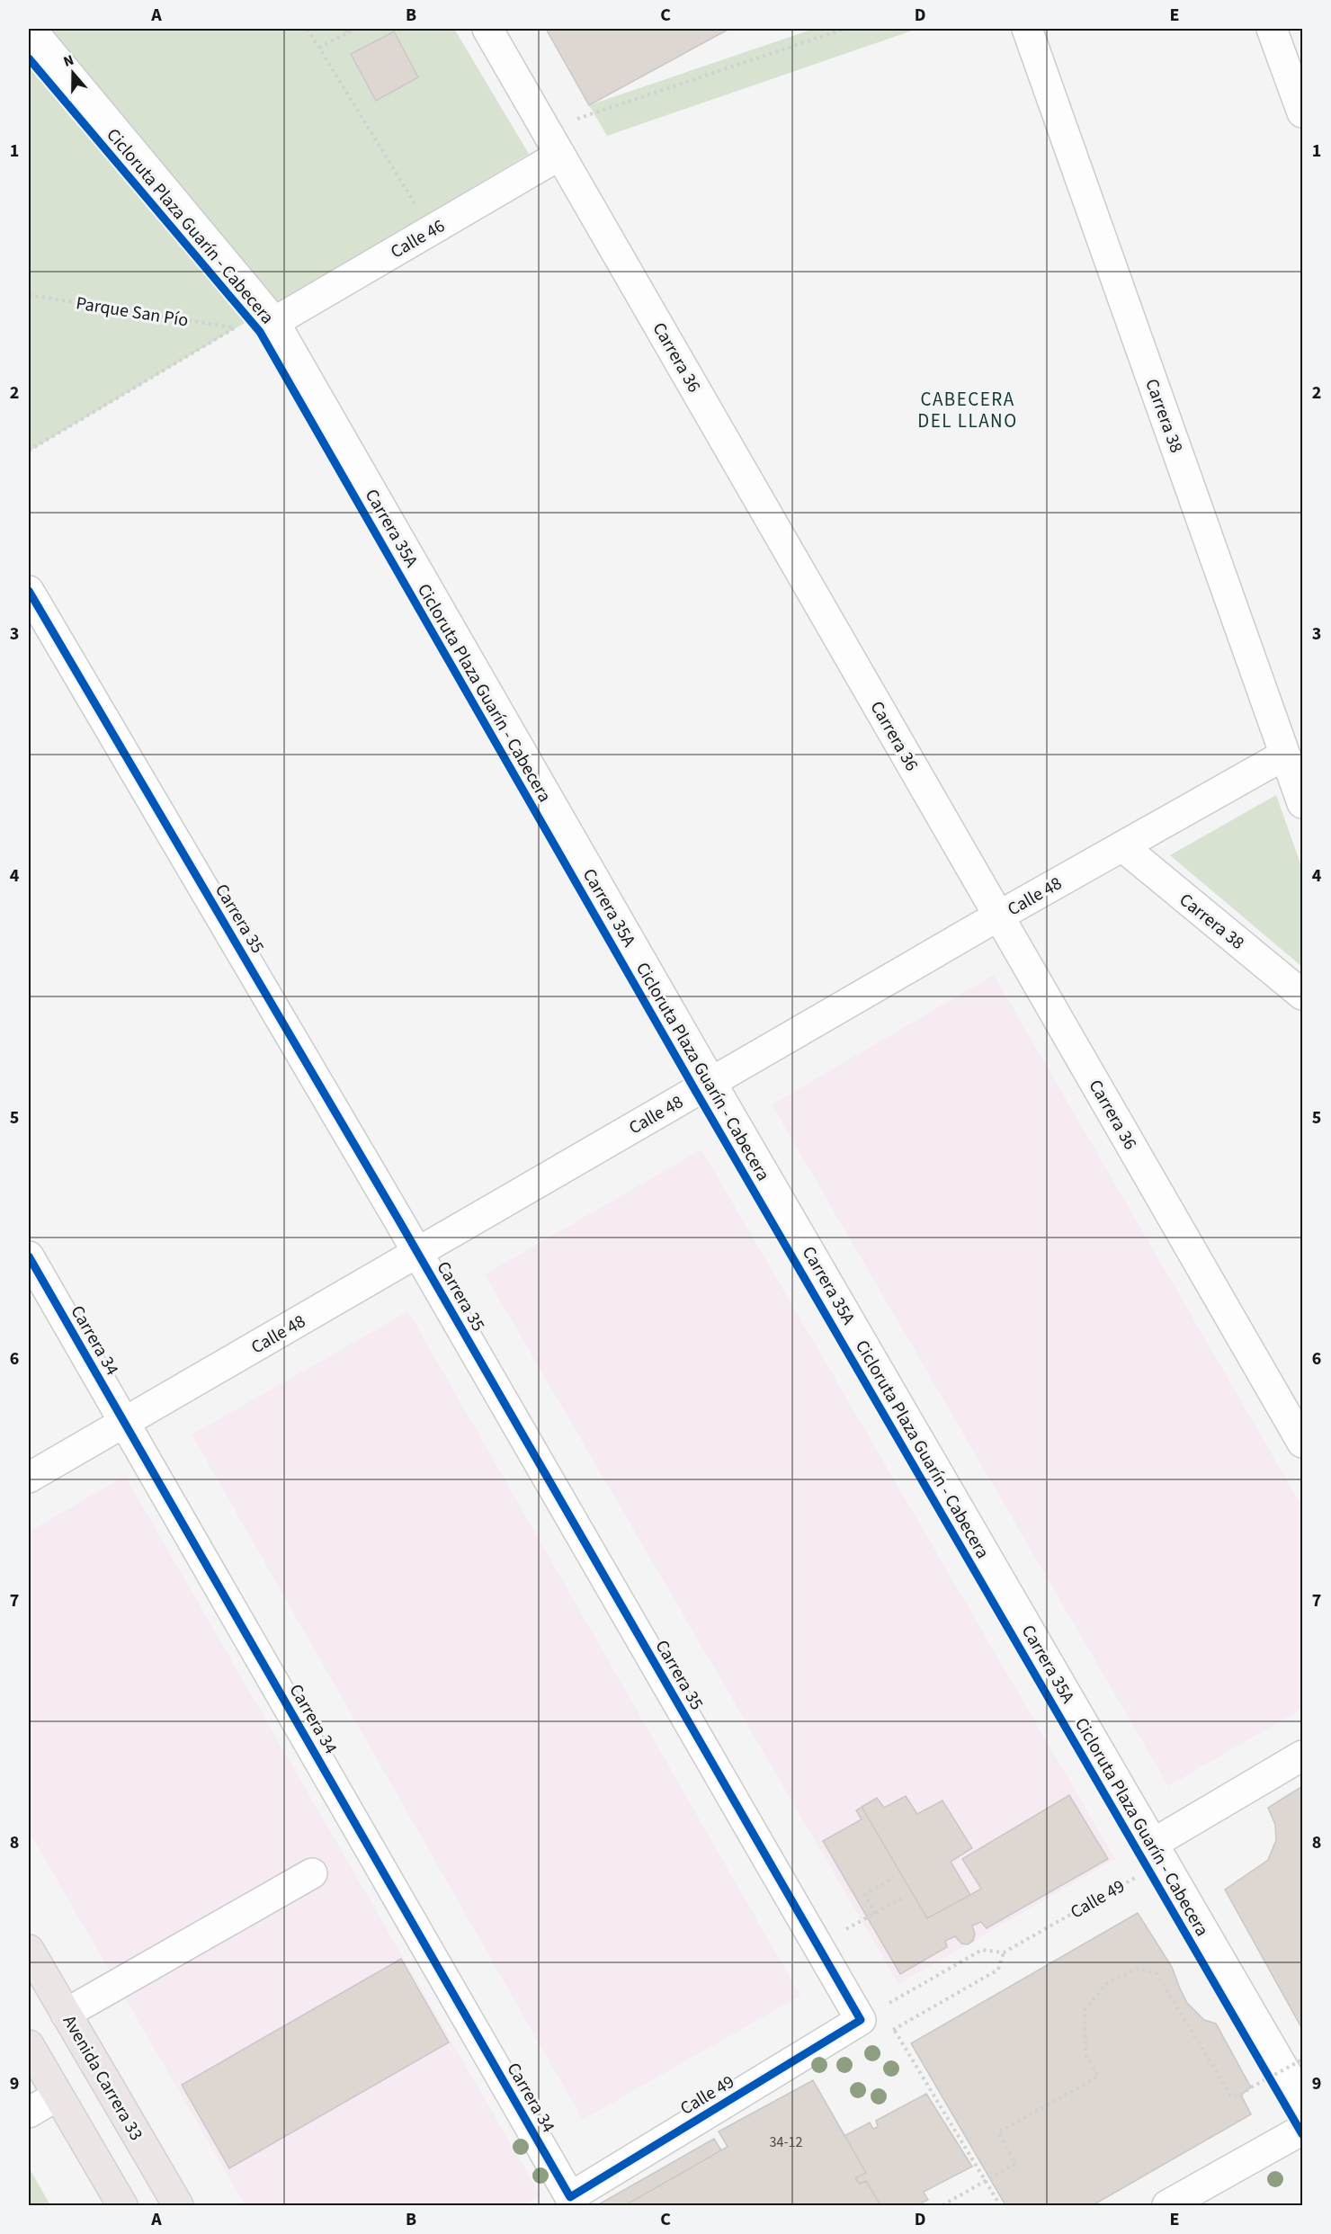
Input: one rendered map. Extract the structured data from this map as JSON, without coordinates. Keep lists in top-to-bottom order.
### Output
{
  "streets": {
    "main road": ["Avenida Carrera 33"],
    "street": [
      "Calle 46",
      "Carrera 36",
      "Carrera 38",
      "Carrera 35A",
      "Calle 48",
      "Carrera 35",
      "Carrera 34",
      "Calle 49"
    ],
    "path": ["Parque San Pío"],
    "cycle path": ["Cicloruta Plaza Guarín - Cabecera"]
  },
  "crossings": [
    ["Calle 46", "Carrera 36"],
    ["Calle 46", "Carrera 35A"],
    ["Carrera 36", "Calle 48"],
    ["Carrera 38", "Calle 48"],
    ["Carrera 35A", "Calle 48"],
    ["Carrera 35A", "Calle 49"],
    ["Calle 48", "Carrera 35"],
    ["Calle 48", "Carrera 34"],
    ["Carrera 35", "Calle 49"],
    ["Carrera 34", "Calle 49"]
  ],
  "districts": ["CABECERA DEL LLANO"],
  "house_numbers": ["34-12"],
  "north": "top",
  "grid": {
    "columns": [
      "A",
      "B",
      "C",
      "D",
      "E"
    ],
    "rows": [
      "1",
      "2",
      "3",
      "4",
      "5",
      "6",
      "7",
      "8",
      "9"
    ]
  }
}
